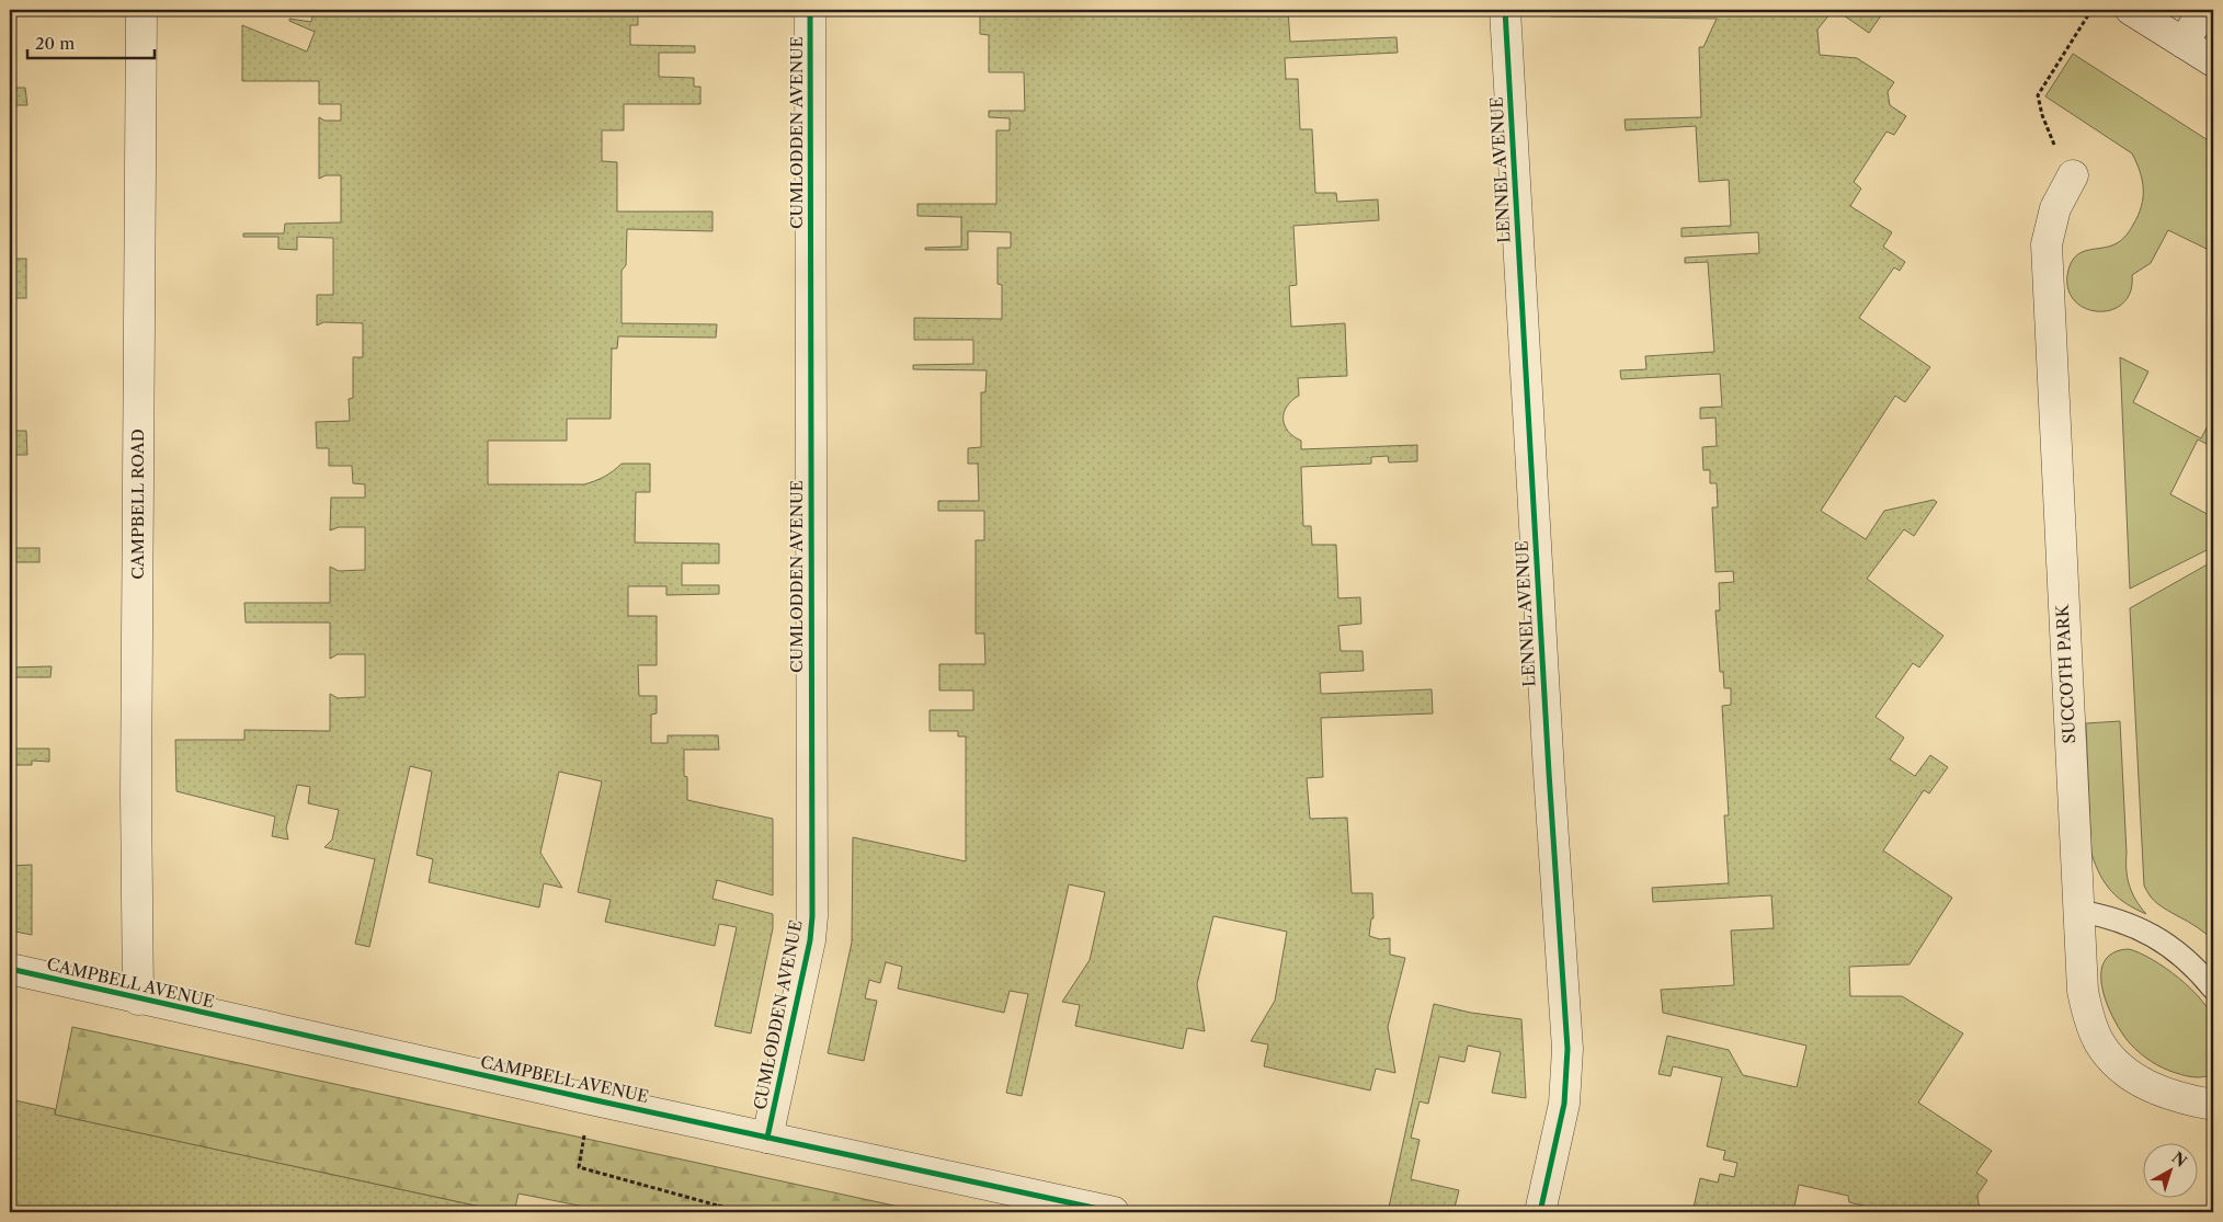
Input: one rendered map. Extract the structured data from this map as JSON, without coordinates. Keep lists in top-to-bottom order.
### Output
{
  "streets": {
    "street": [
      "CUMLODDEN AVENUE",
      "LENNEL AVENUE",
      "CAMPBELL ROAD",
      "SUCCOTH PARK",
      "CAMPBELL AVENUE"
    ]
  },
  "crossings": [
    ["CUMLODDEN AVENUE", "CAMPBELL AVENUE"],
    ["CAMPBELL ROAD", "CAMPBELL AVENUE"]
  ],
  "scale_bar": "20 m",
  "north": "top right"
}
